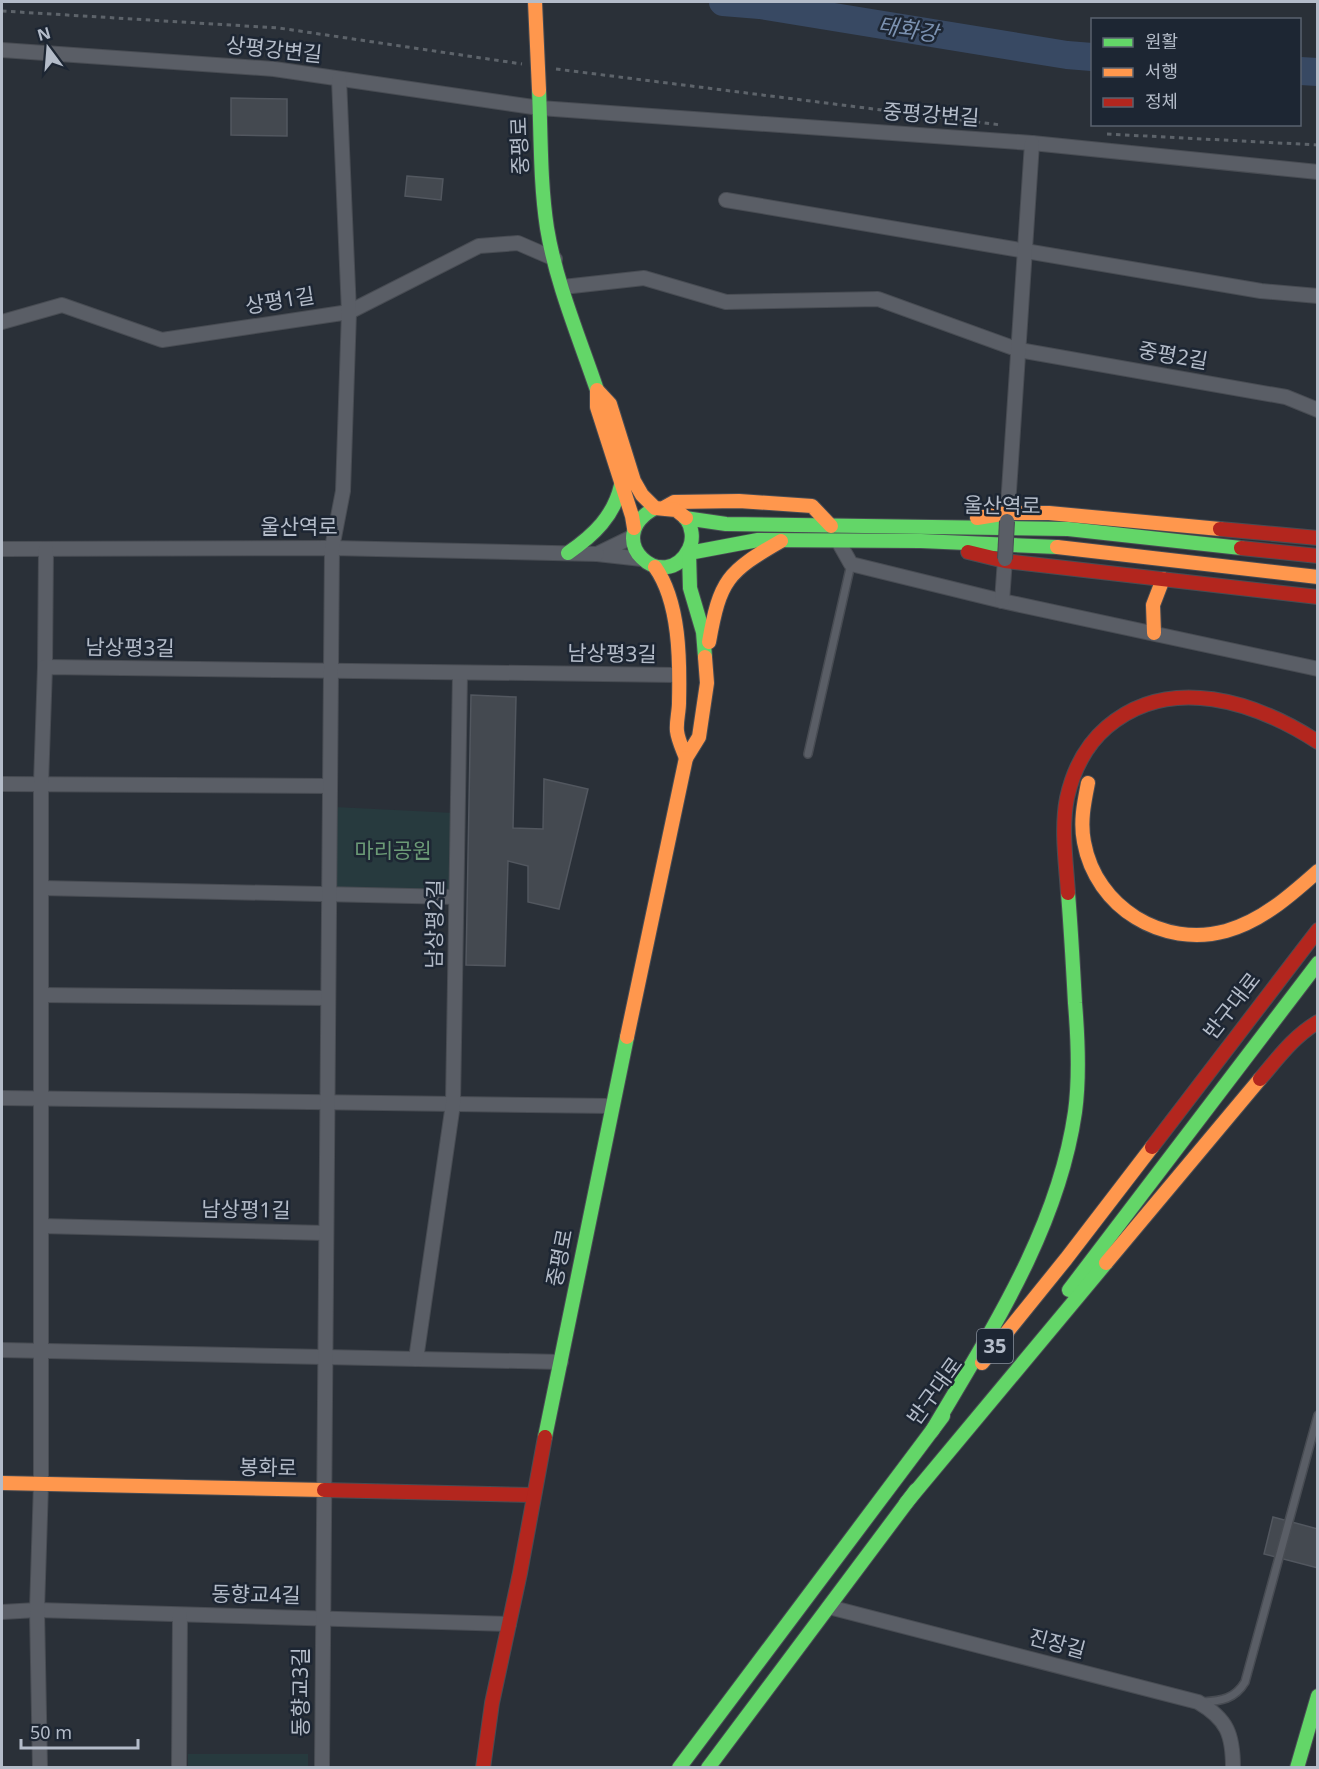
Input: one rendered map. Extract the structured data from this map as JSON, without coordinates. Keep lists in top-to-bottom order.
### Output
{
  "streets": {
    "main road": [
      "중평로",
      "울산역로",
      "반구대로",
      "35",
      "봉화로"
    ],
    "street": [
      "상평강변길",
      "중평강변길",
      "상평1길",
      "중평2길",
      "남상평3길",
      "남상평2길",
      "남상평1길",
      "동향교4길",
      "진장길",
      "동향교3길"
    ]
  },
  "crossings": [
    ["상평강변길", "중평강변길"],
    ["상평강변길", "중평로"],
    ["중평강변길", "중평로"],
    ["중평로", "상평1길"],
    ["중평로", "중평2길"],
    ["중평로", "봉화로"],
    ["중평로", "동향교4길"],
    ["남상평3길", "남상평2길"],
    ["반구대로", "진장길"],
    ["봉화로", "동향교3길"],
    ["동향교4길", "동향교3길"]
  ],
  "water": ["태화강"],
  "parks": ["마리공원"],
  "legend": ["원활", "서행", "정체"],
  "scale_bar": "50 m",
  "north": "top"
}
